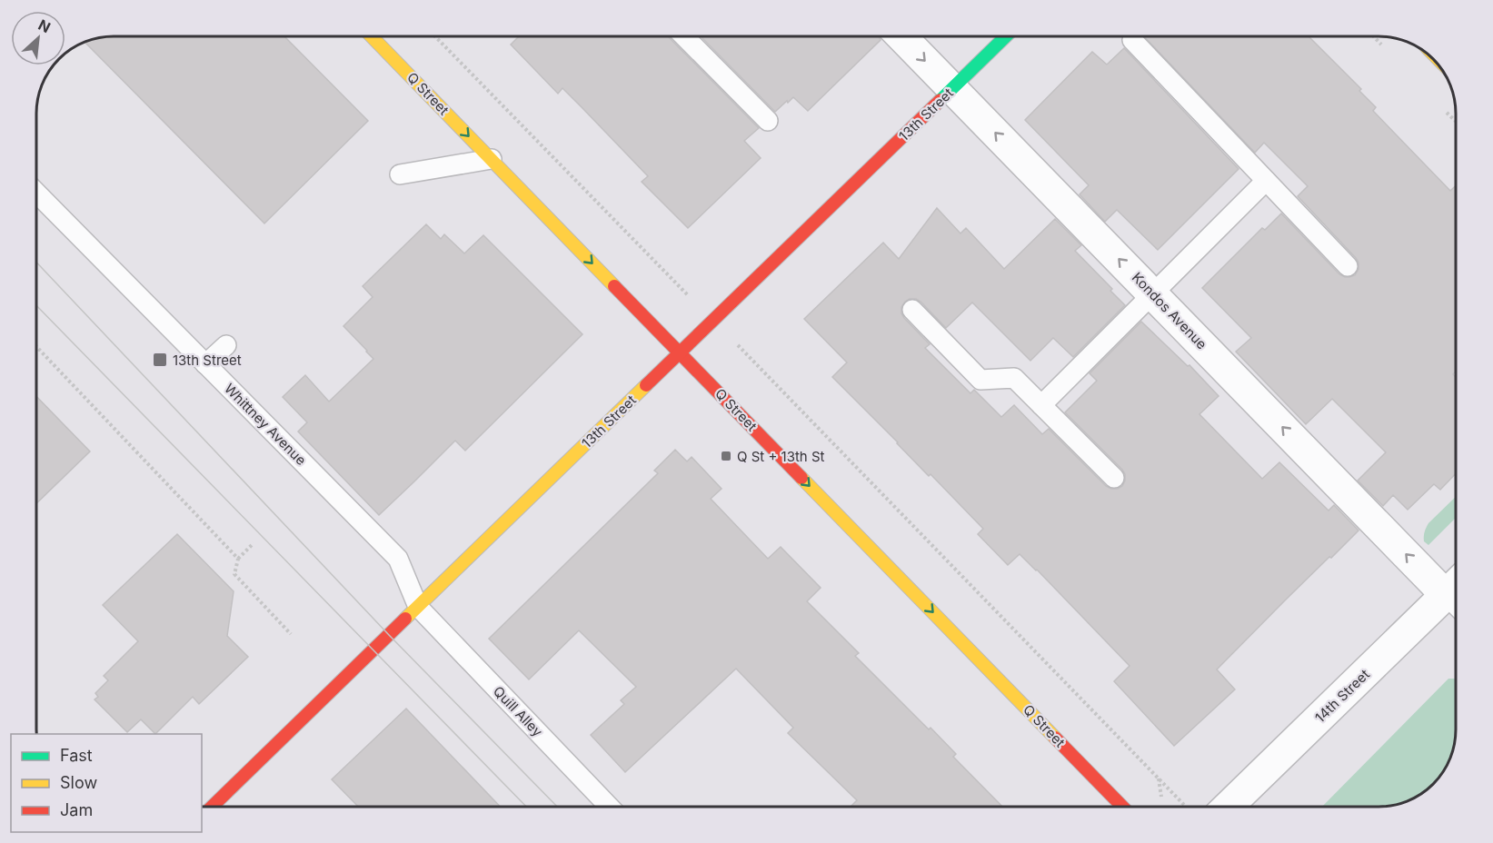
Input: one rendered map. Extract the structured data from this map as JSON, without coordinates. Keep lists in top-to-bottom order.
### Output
{
  "streets": {
    "main road": ["Q Street", "13th Street"],
    "street": ["Kondos Avenue", "14th Street"],
    "lane": ["Whittney Avenue", "Quill Alley"]
  },
  "crossings": [
    ["Q Street", "13th Street"],
    ["13th Street", "Kondos Avenue"],
    ["13th Street", "Whittney Avenue"],
    ["13th Street", "Quill Alley"],
    ["Whittney Avenue", "Quill Alley"]
  ],
  "one_way": ["Q Street", "Kondos Avenue"],
  "places": {
    "transit": ["13th Street", "Q St + 13th St"]
  },
  "legend": ["Fast", "Slow", "Jam"],
  "north": "top right"
}
